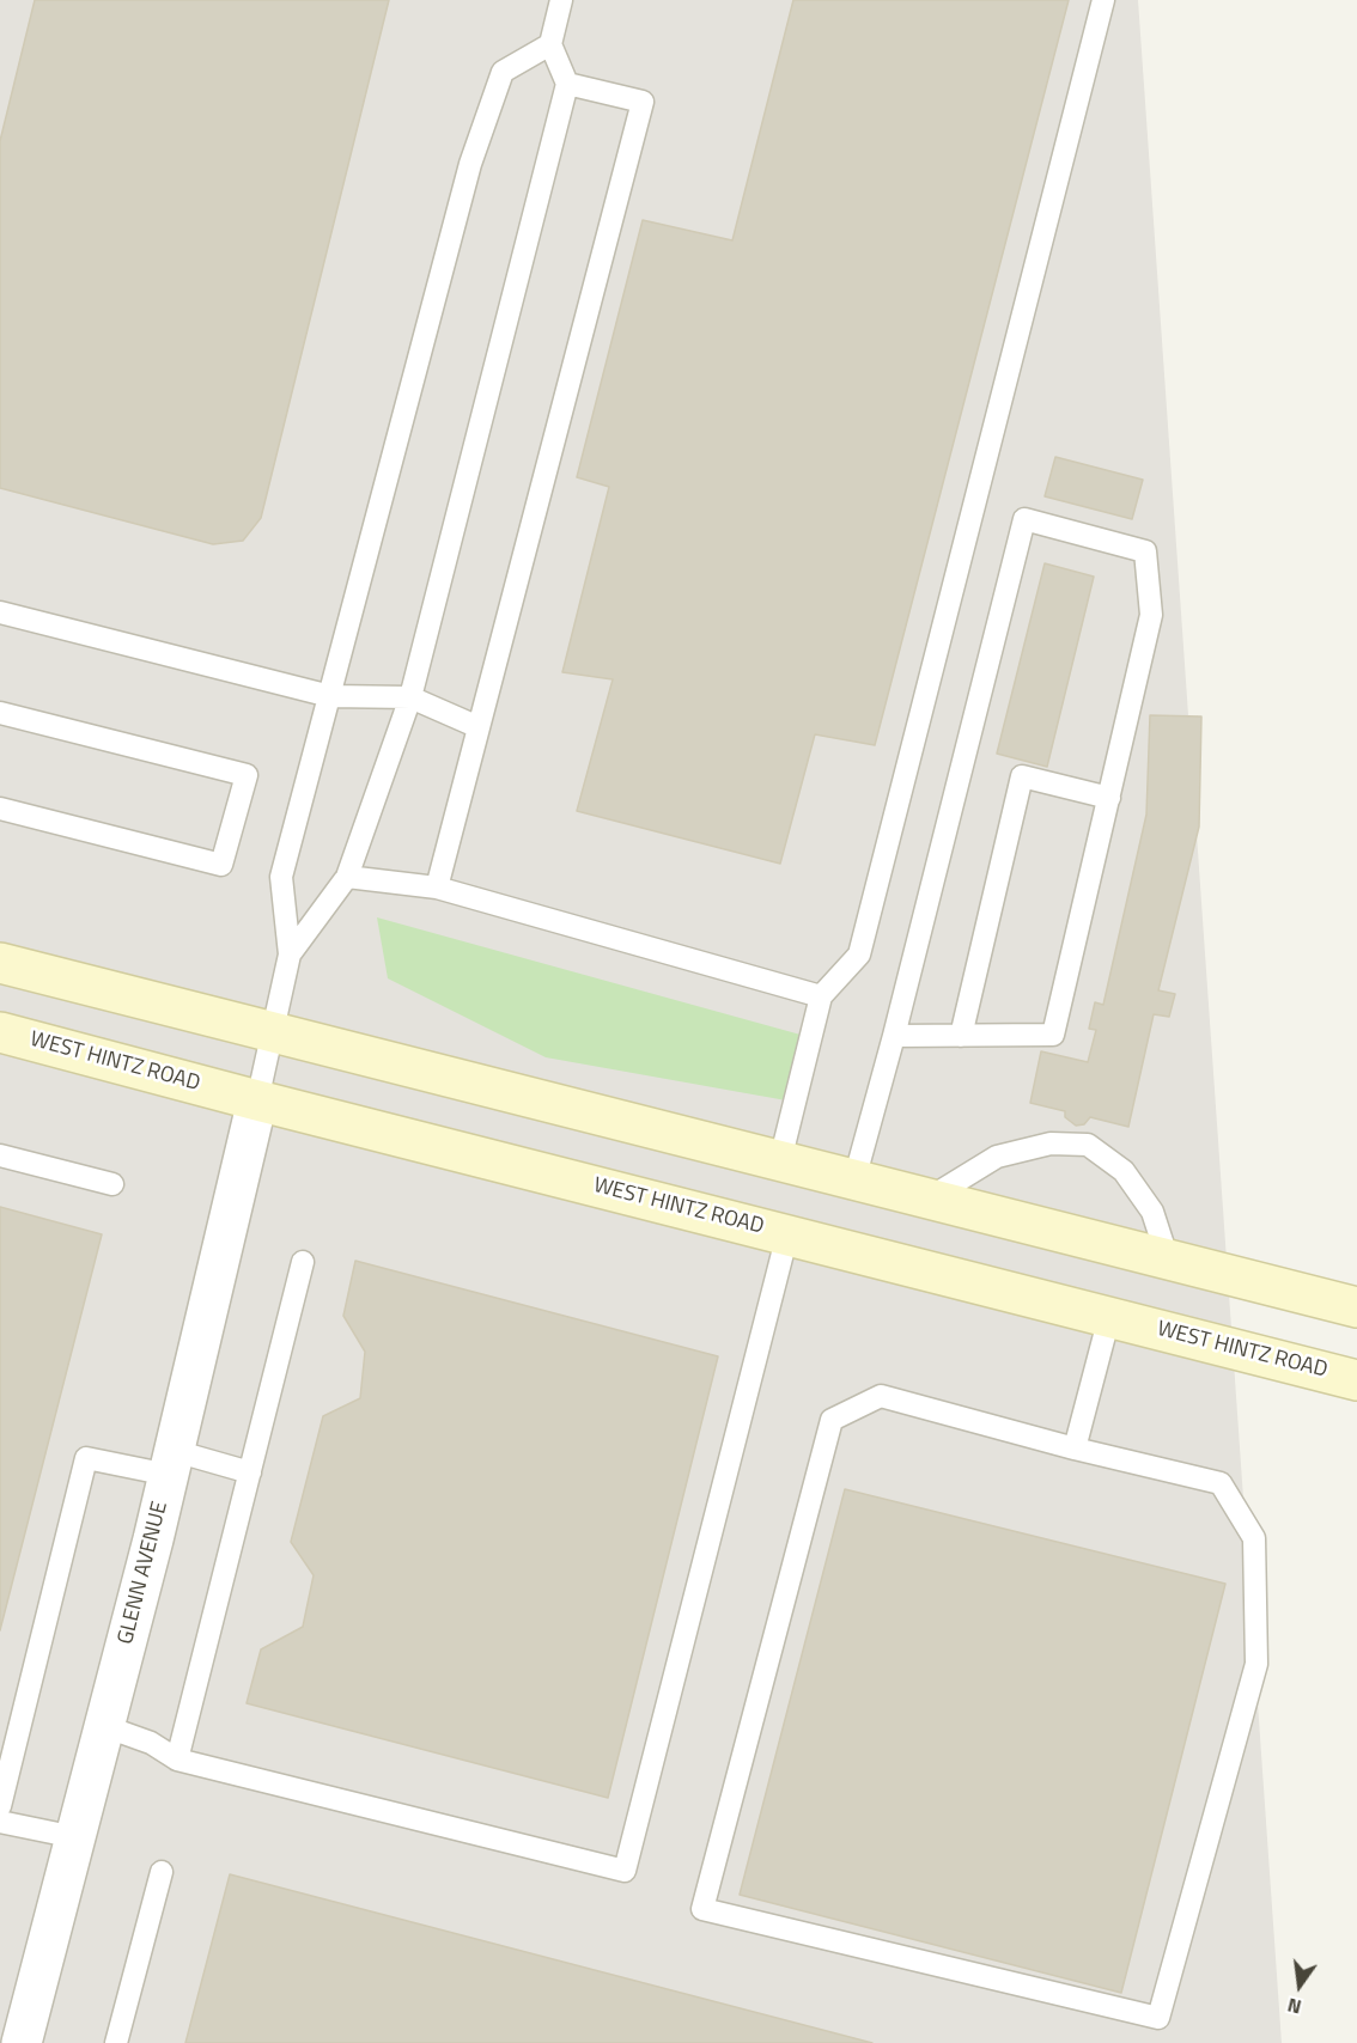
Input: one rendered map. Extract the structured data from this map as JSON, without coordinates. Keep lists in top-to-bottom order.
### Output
{
  "streets": {
    "main road": ["WEST HINTZ ROAD"],
    "street": ["GLENN AVENUE"]
  },
  "crossings": [
    ["WEST HINTZ ROAD", "GLENN AVENUE"]
  ],
  "north": "bottom"
}
